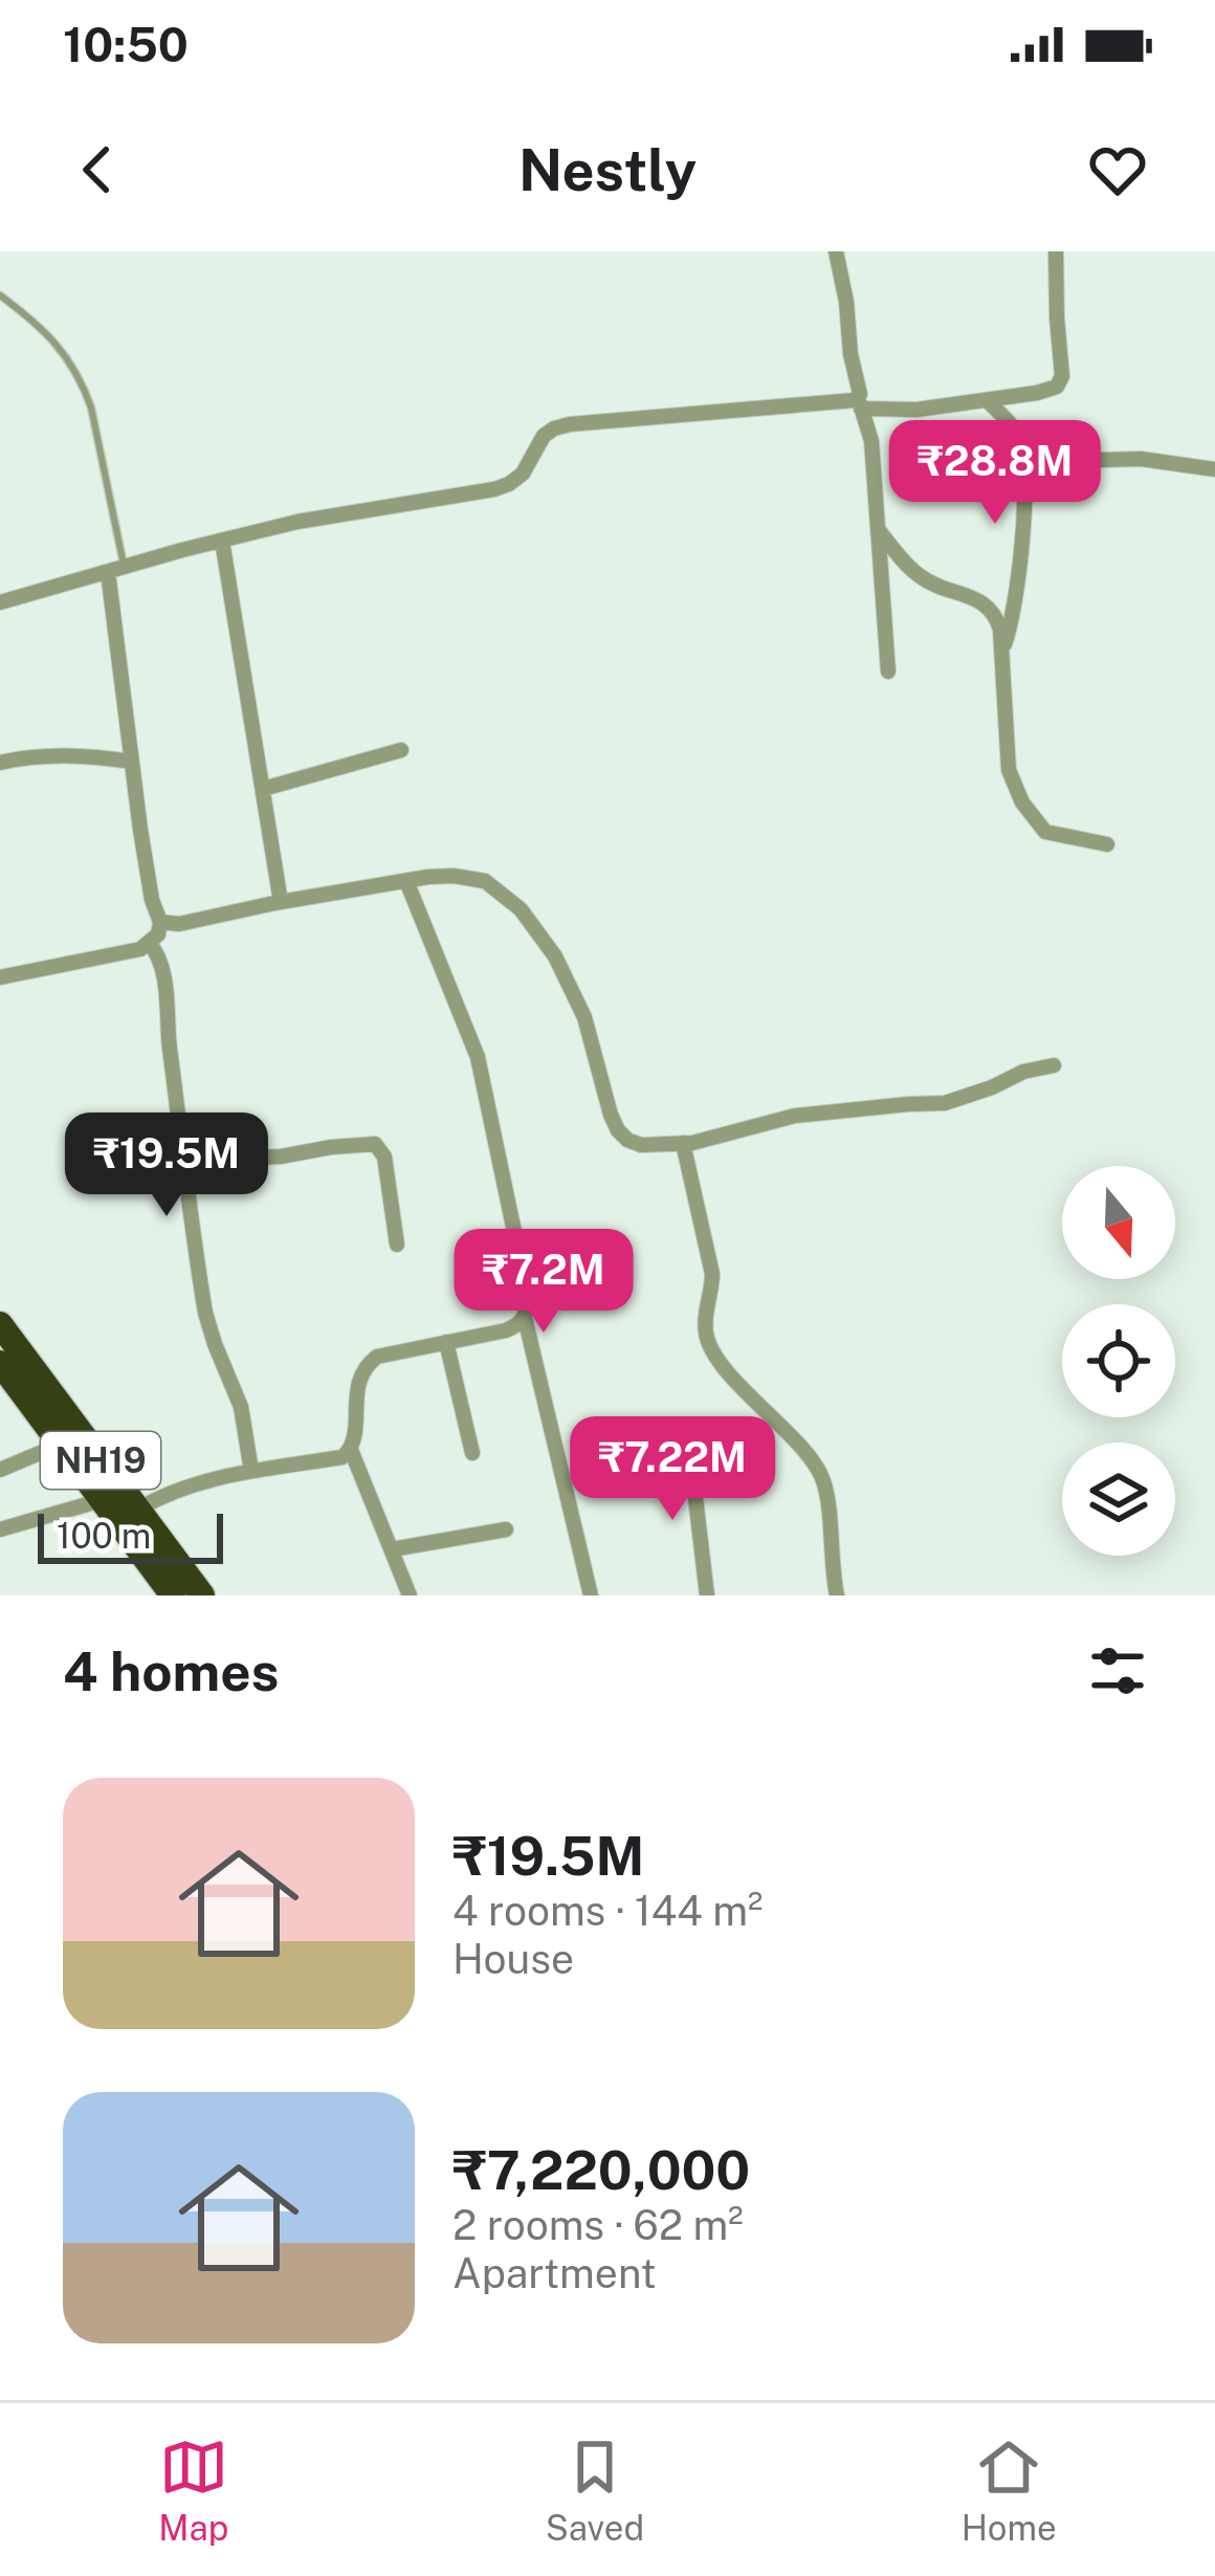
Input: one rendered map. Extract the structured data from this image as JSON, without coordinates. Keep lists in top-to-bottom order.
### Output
{
  "streets": {
    "highway": ["NH19"]
  },
  "scale_bar": "100 m",
  "north": "bottom",
  "page": {
    "status": "10:50",
    "header": "Nestly",
    "price": [
      "₹28.8M",
      "₹19.5M",
      "₹7.2M",
      "₹7.22M"
    ],
    "scale": "100 m",
    "heading": "4 homes",
    "list": [
      {
        "name": "₹19.5M",
        "note": "4 rooms · 144 m² · House"
      },
      {
        "name": "₹7,220,000",
        "note": "2 rooms · 62 m² · Apartment"
      }
    ],
    "tabs": ["Map", "Saved", "Home"]
  }
}
